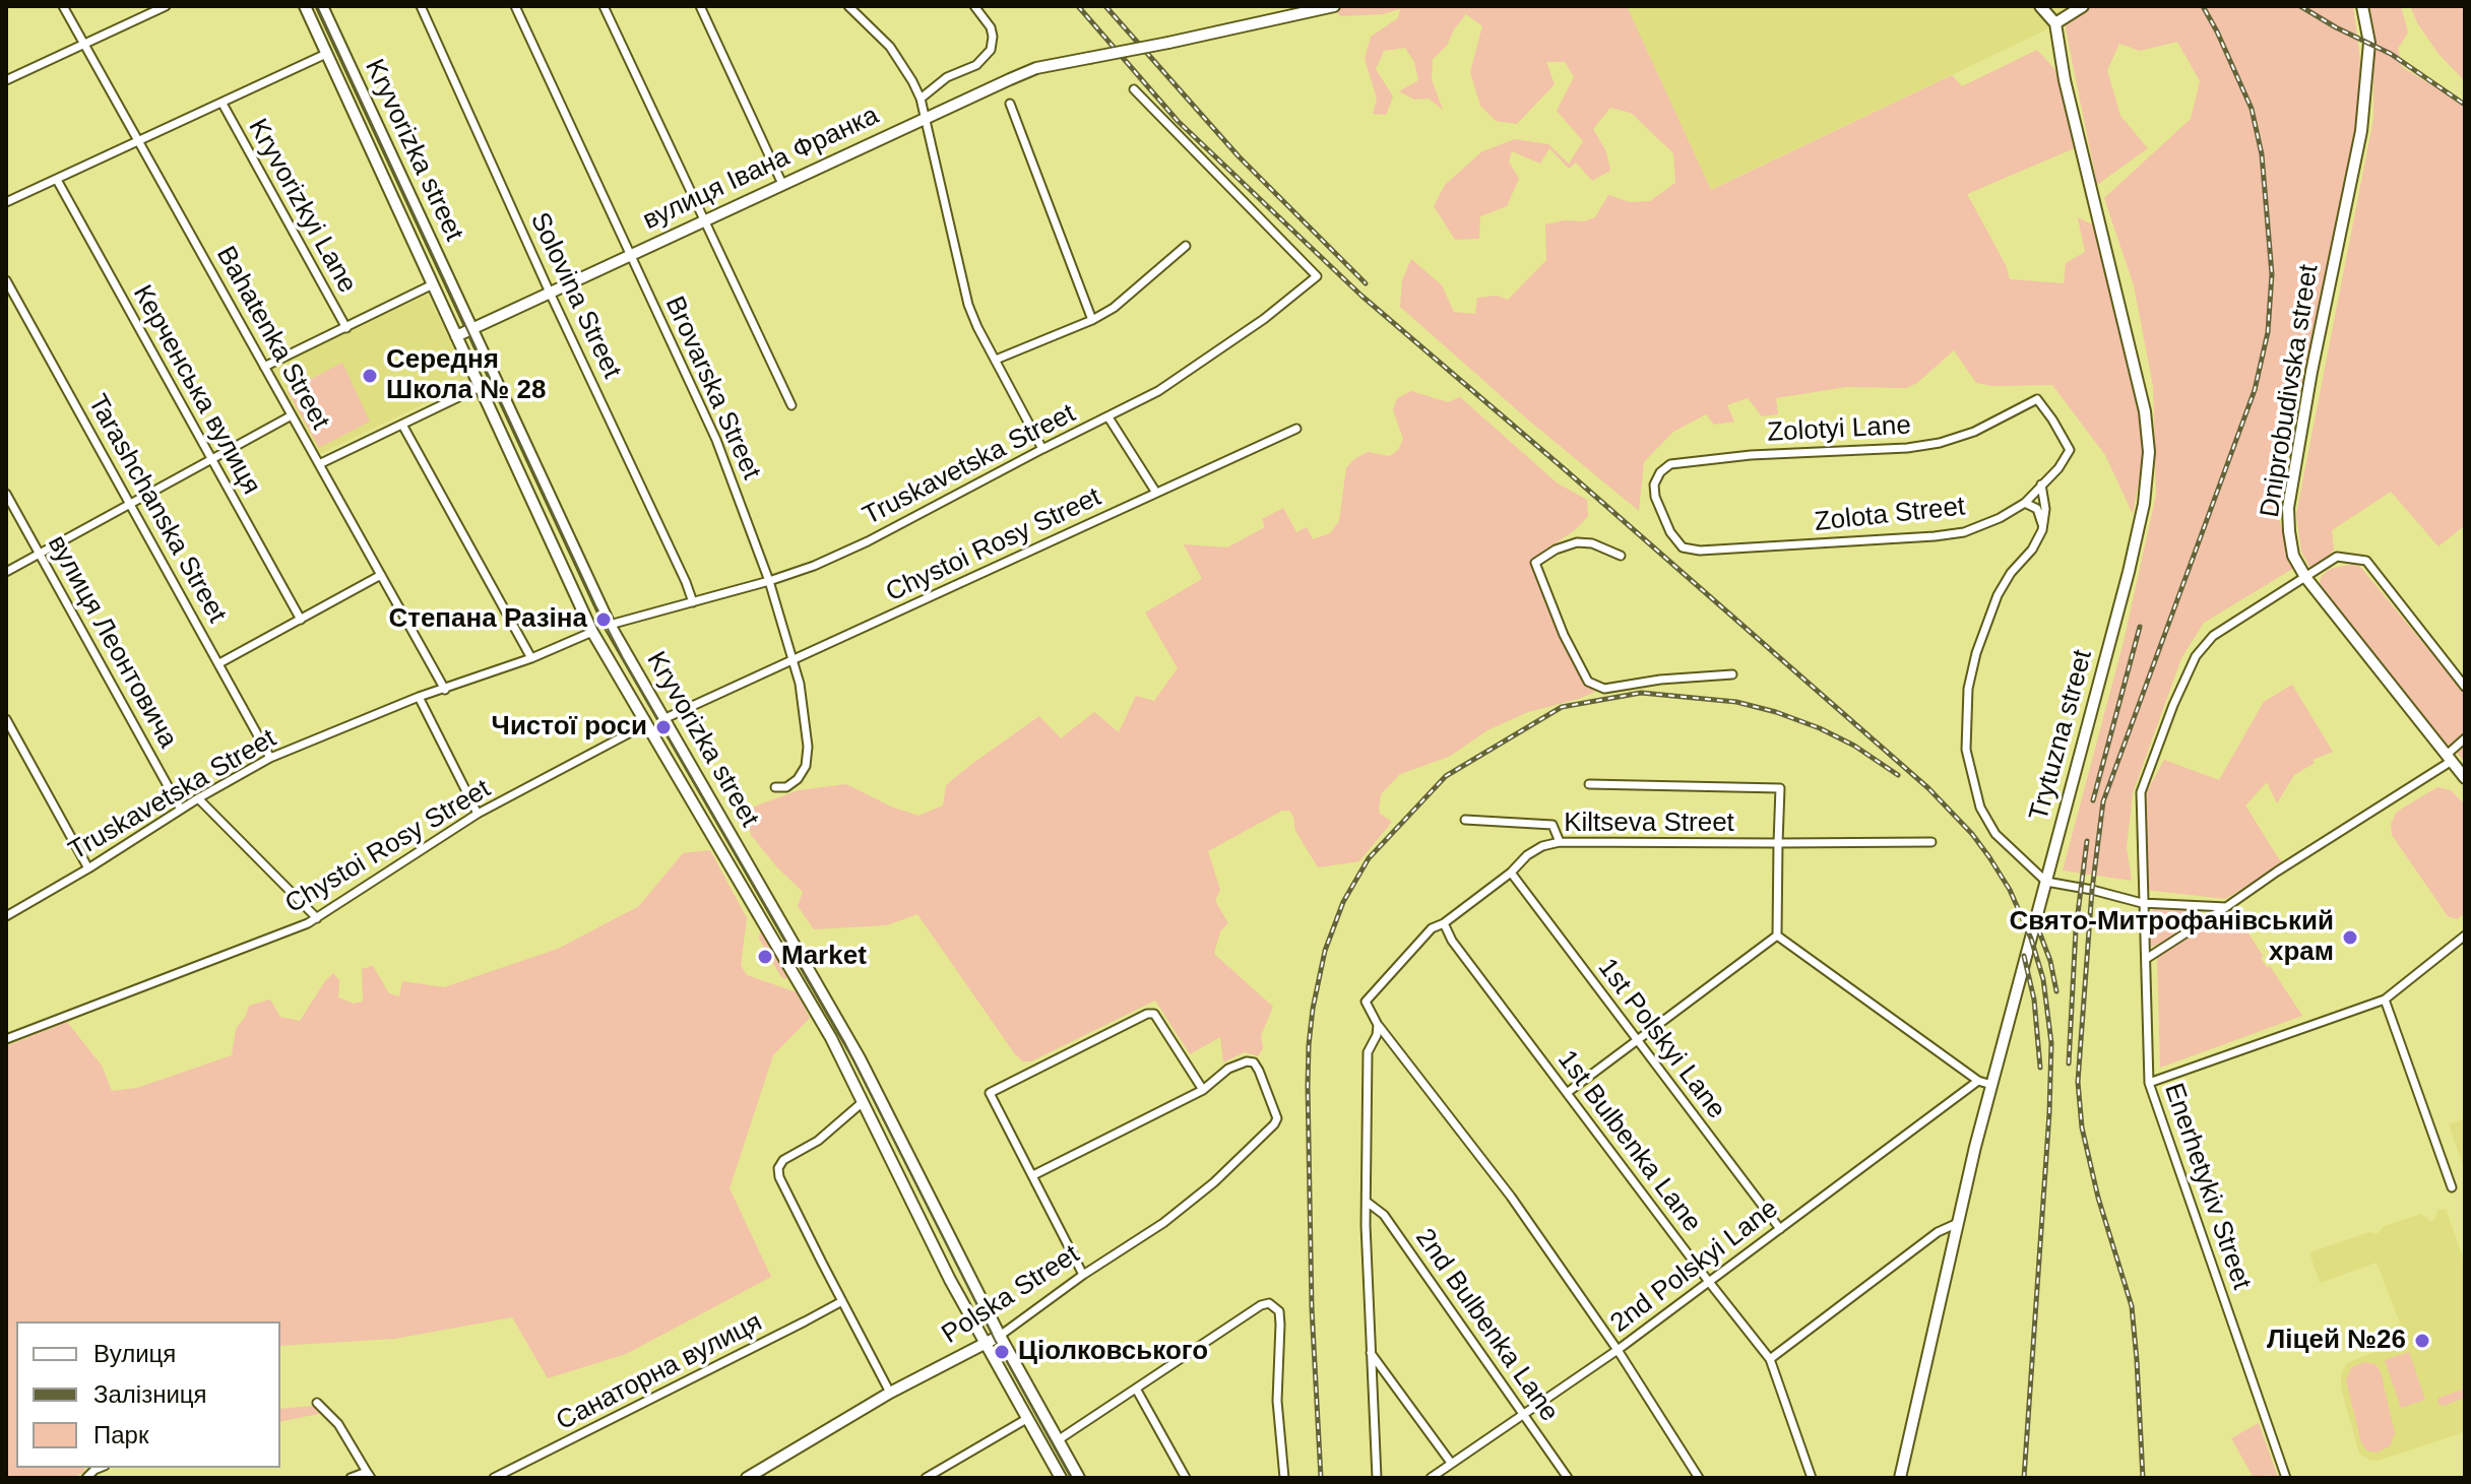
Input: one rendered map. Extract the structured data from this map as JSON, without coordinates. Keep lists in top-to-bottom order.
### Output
{
  "streets": {
    "main road": [
      "Kryvorizka street",
      "вулиця Івана Франка",
      "Dniprobudivska street",
      "Trytuzna street",
      "Polska Street"
    ],
    "street": [
      "Kryvorizkyi Lane",
      "Solovina Street",
      "Bahatenka Street",
      "Brovarska Street",
      "Керченська вулиця",
      "Zolotyi Lane",
      "Truskavetska Street",
      "Tarashchanska Street",
      "Zolota Street",
      "Chystoi Rosy Street",
      "вулиця Леонтовича",
      "Kiltseva Street",
      "1st Polskyi Lane",
      "1st Bulbenka Lane",
      "Enerhetykiv Street",
      "2nd Polskyi Lane",
      "2nd Bulbenka Lane",
      "Санаторна вулиця"
    ]
  },
  "crossings": [
    ["Kryvorizka street", "вулиця Івана Франка"],
    ["Kryvorizka street", "Truskavetska Street"],
    ["Kryvorizka street", "Chystoi Rosy Street"],
    ["Kryvorizka street", "Polska Street"],
    ["вулиця Івана Франка", "Solovina Street"],
    ["вулиця Івана Франка", "Brovarska Street"],
    ["Solovina Street", "Truskavetska Street"],
    ["Bahatenka Street", "Truskavetska Street"],
    ["Brovarska Street", "Truskavetska Street"],
    ["Brovarska Street", "Chystoi Rosy Street"],
    ["Dniprobudivska street", "Enerhetykiv Street"],
    ["Zolotyi Lane", "Zolota Street"],
    ["Truskavetska Street", "Tarashchanska Street"],
    ["Truskavetska Street", "вулиця Леонтовича"],
    ["Kiltseva Street", "1st Polskyi Lane"],
    ["Kiltseva Street", "1st Bulbenka Lane"],
    ["Kiltseva Street", "2nd Bulbenka Lane"],
    ["1st Polskyi Lane", "2nd Polskyi Lane"],
    ["1st Bulbenka Lane", "2nd Polskyi Lane"],
    ["2nd Polskyi Lane", "2nd Bulbenka Lane"]
  ],
  "places": [
    "Середня Школа № 28",
    "Степана Разіна",
    "Чистої роси",
    "Свято-Митрофанівський храм",
    "Market",
    "Ліцей №26",
    "Ціолковського"
  ],
  "legend": ["Вулиця", "Залізниця", "Парк"]
}
